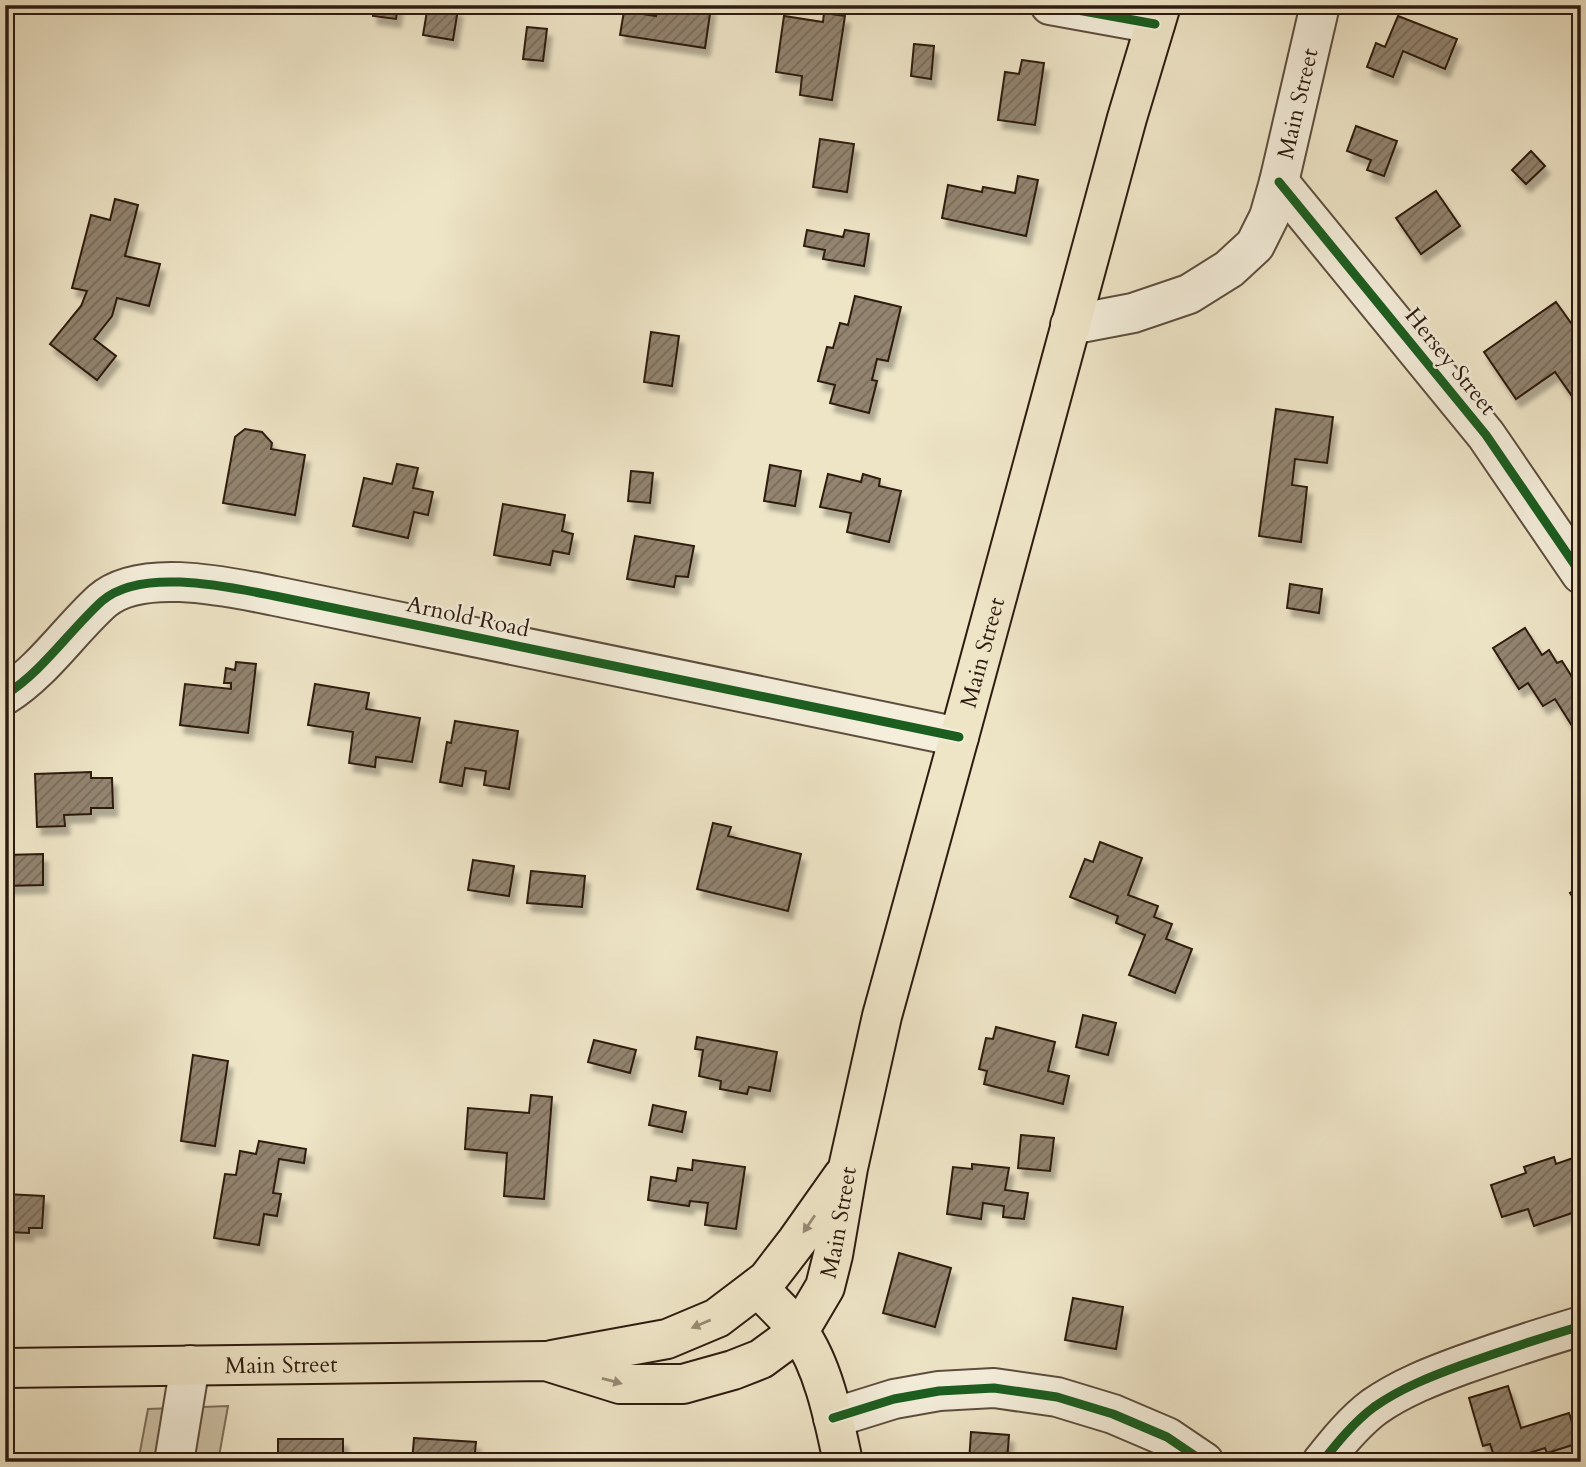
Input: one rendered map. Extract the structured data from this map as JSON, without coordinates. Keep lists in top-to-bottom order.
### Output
{
  "streets": {
    "main road": ["Main Street"],
    "street": ["Hersey Street", "Arnold Road"]
  },
  "crossings": [
    ["Main Street", "Hersey Street"],
    ["Main Street", "Arnold Road"]
  ]
}
